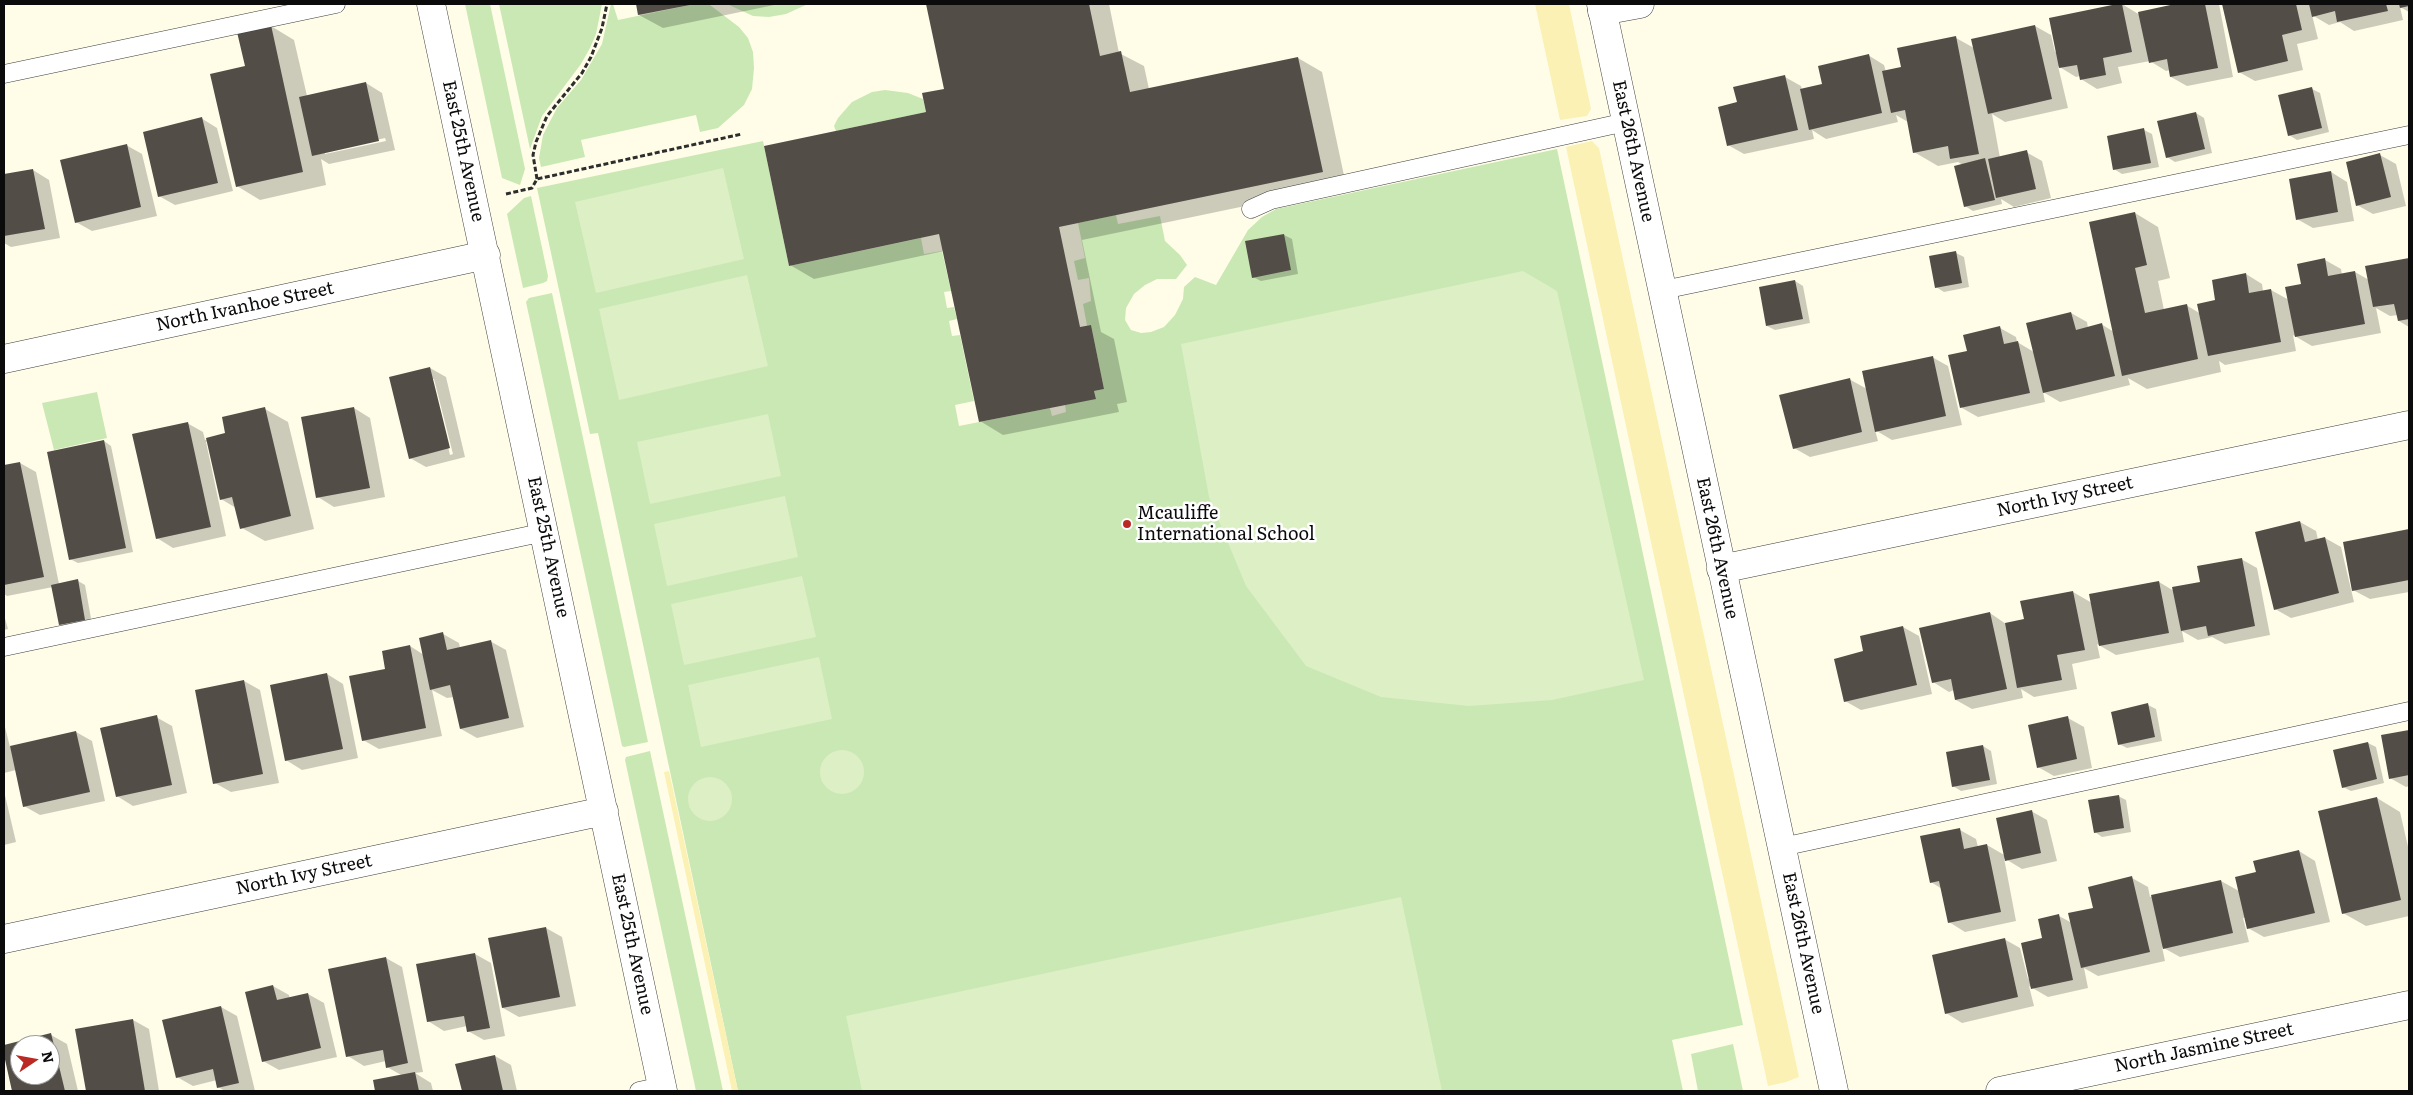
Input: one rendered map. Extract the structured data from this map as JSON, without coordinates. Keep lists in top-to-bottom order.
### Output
{
  "streets": {
    "street": [
      "East 25th Avenue",
      "East 26th Avenue",
      "North Ivanhoe Street",
      "North Ivy Street",
      "North Jasmine Street"
    ]
  },
  "crossings": [
    ["East 25th Avenue", "North Ivanhoe Street"],
    ["East 25th Avenue", "North Ivy Street"],
    ["East 26th Avenue", "North Ivy Street"]
  ],
  "places": ["Mcauliffe International School"],
  "north": "right"
}
